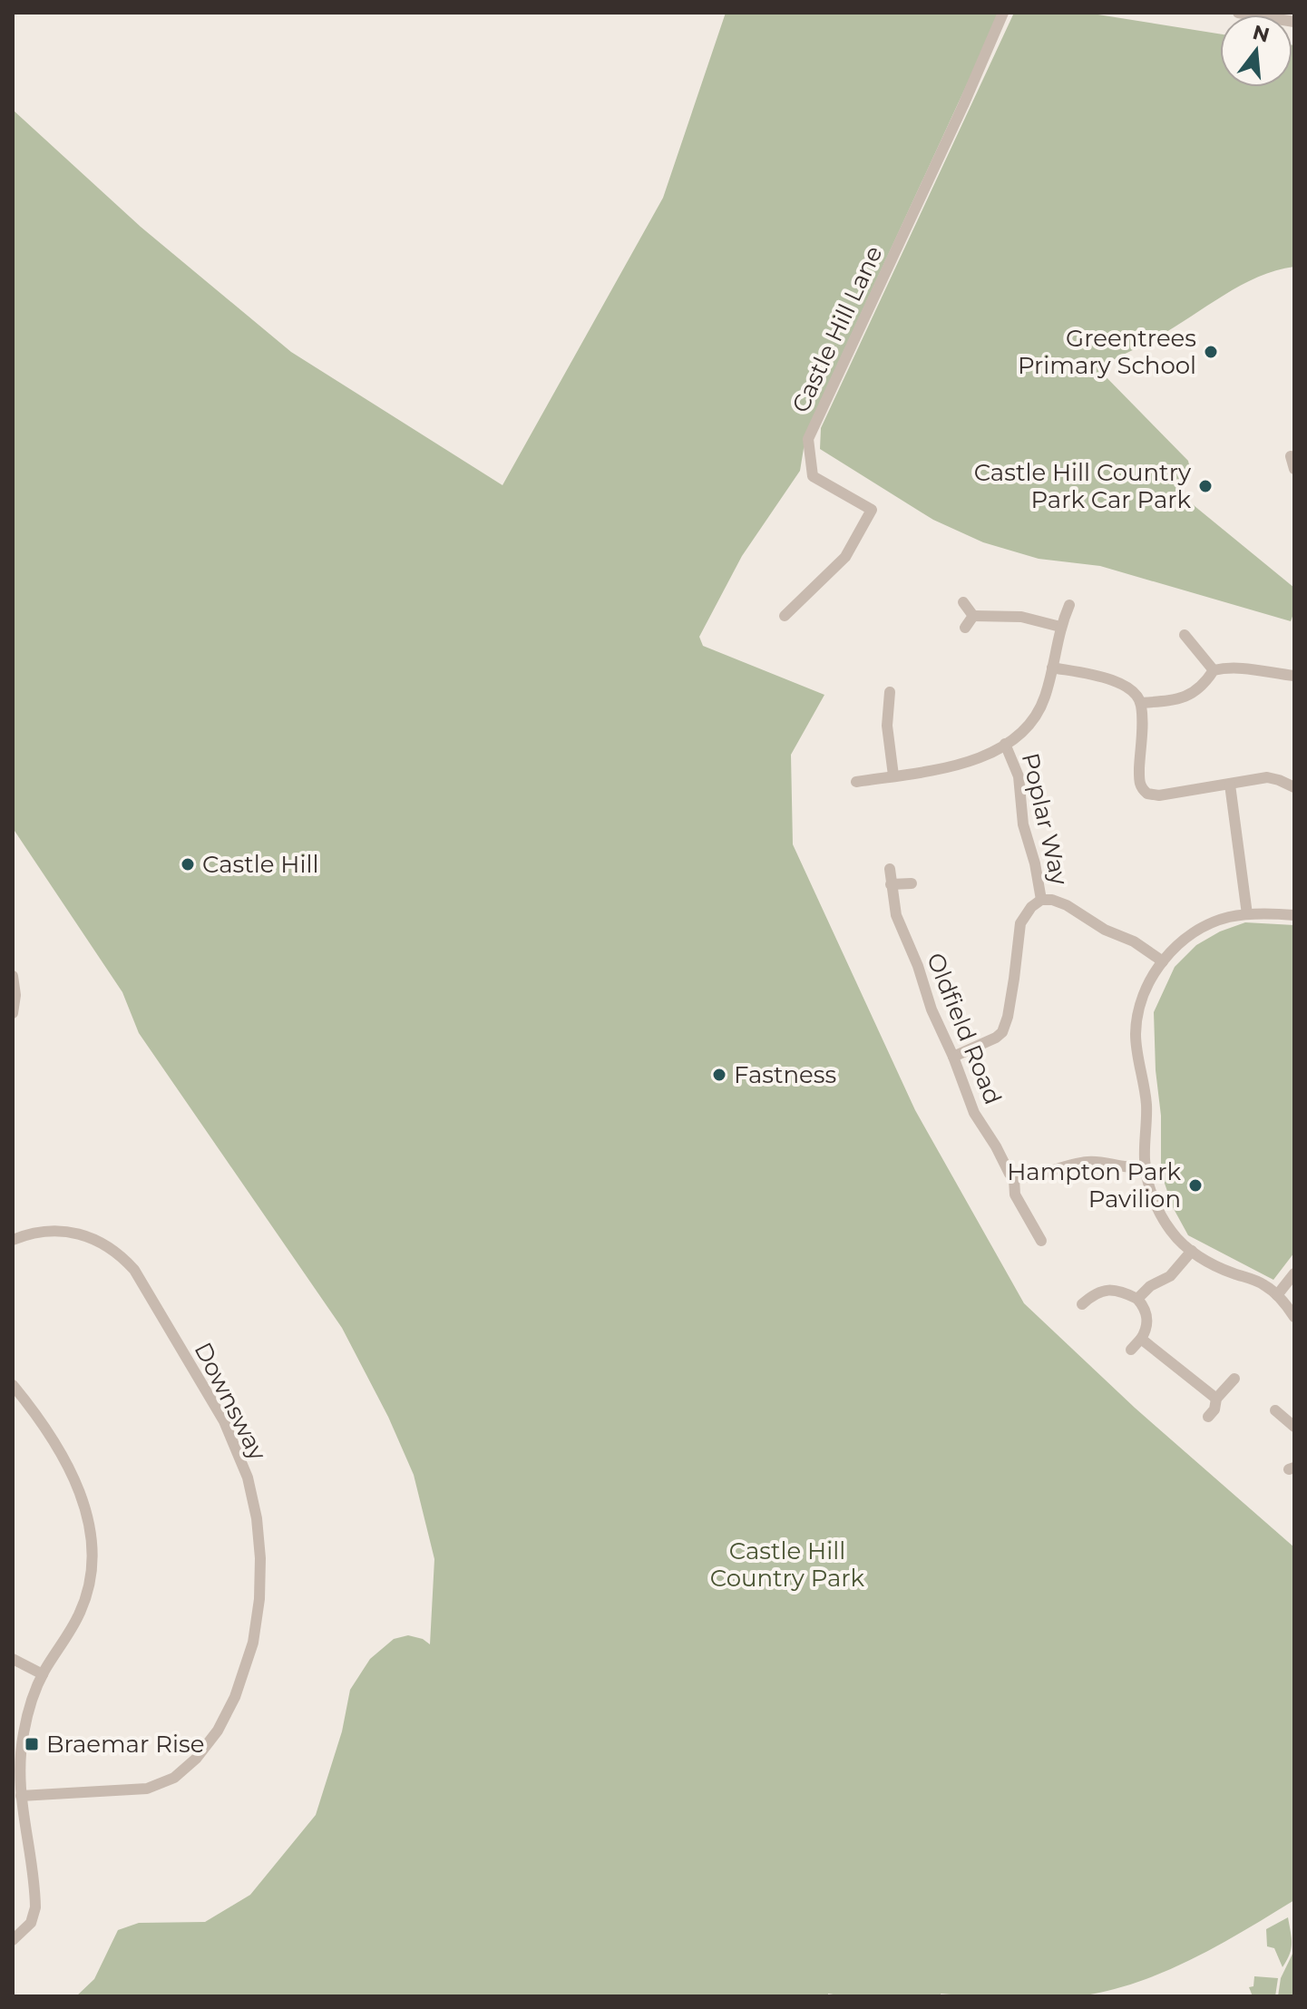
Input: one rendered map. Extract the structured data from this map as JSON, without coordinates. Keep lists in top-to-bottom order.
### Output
{
  "streets": {
    "street": [
      "Castle Hill Lane",
      "Poplar Way",
      "Oldfield Road",
      "Downsway"
    ]
  },
  "parks": ["Castle Hill Country Park"],
  "places": {
    "other": [
      "Greentrees Primary School",
      "Castle Hill Country Park Car Park",
      "Castle Hill",
      "Fastness",
      "Hampton Park Pavilion"
    ],
    "transit": ["Braemar Rise"]
  },
  "north": "top"
}
